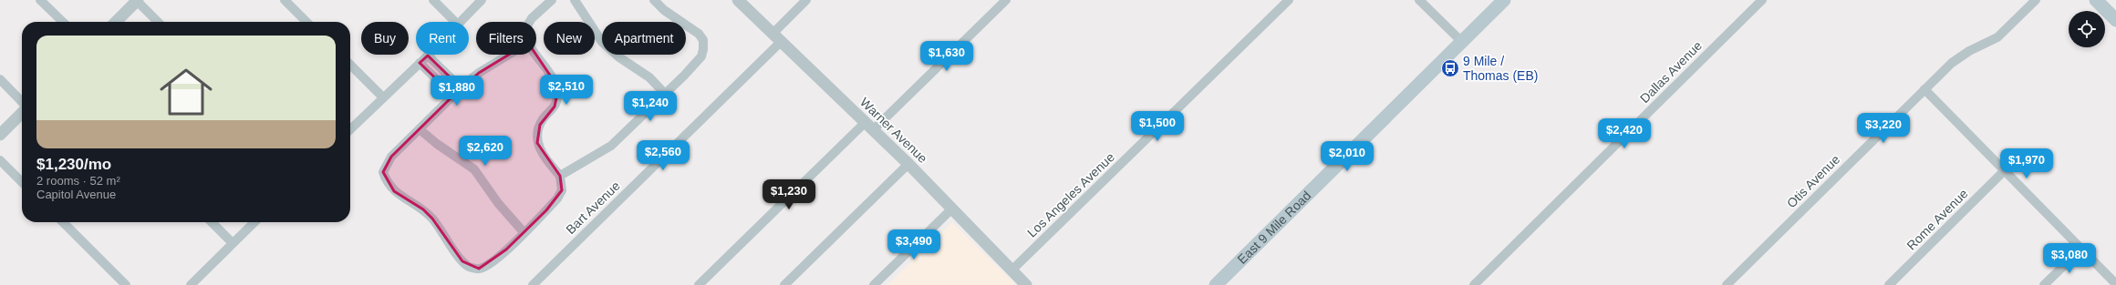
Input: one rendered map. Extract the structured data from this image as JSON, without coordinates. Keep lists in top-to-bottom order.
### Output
{
  "streets": {
    "main road": ["East 9 Mile Road"],
    "street": [
      "Dallas Avenue",
      "Warner Avenue",
      "Otis Avenue",
      "Los Angeles Avenue",
      "Bart Avenue",
      "Rome Avenue"
    ]
  },
  "crossings": [
    ["Warner Avenue", "Los Angeles Avenue"],
    ["Warner Avenue", "Bart Avenue"]
  ],
  "places": {
    "bus stop": ["9 Mile / Thomas (EB)"]
  },
  "page": {
    "chip": [
      "Buy",
      "Rent",
      "Filters",
      "New",
      "Apartment"
    ],
    "list": [
      {
        "name": "$1,230/mo",
        "note": "2 rooms · 52 m² · Capitol Avenue"
      }
    ],
    "price": [
      "$1,630",
      "$2,510",
      "$1,880",
      "$1,240",
      "$1,500",
      "$3,220",
      "$2,420",
      "$2,620",
      "$2,560",
      "$2,010",
      "$1,970",
      "$1,230",
      "$3,490",
      "$3,080"
    ]
  }
}
